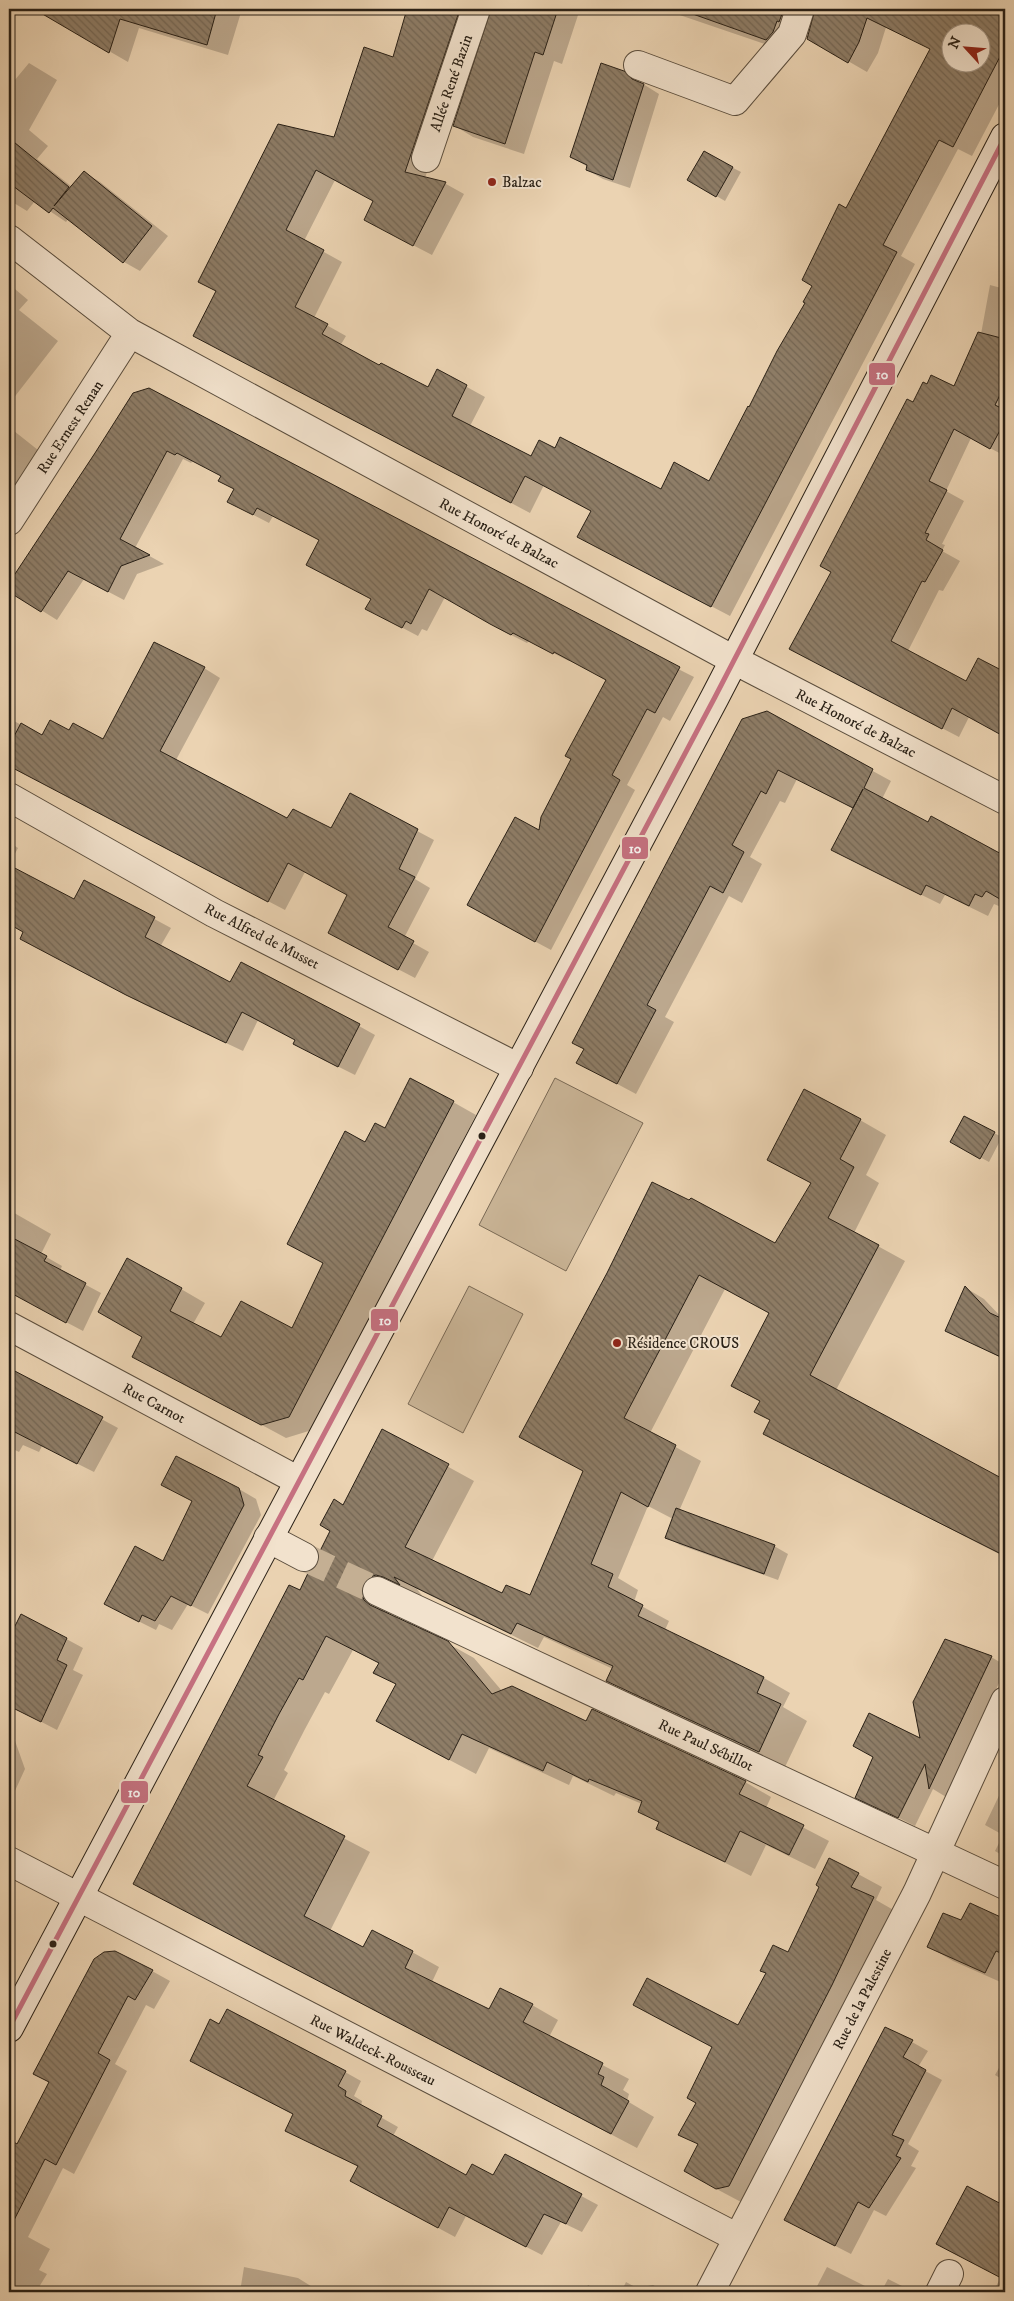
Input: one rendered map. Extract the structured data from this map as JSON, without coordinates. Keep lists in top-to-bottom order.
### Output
{
  "streets": {
    "street": [
      "Allée René Bazin",
      "Rue Ernest Renan",
      "Rue Honoré de Balzac",
      "Rue Alfred de Musset",
      "Rue Carnot",
      "Rue Paul Sébillot",
      "Rue de la Palestine",
      "Rue Waldeck-Rousseau"
    ]
  },
  "crossings": [
    ["Rue Ernest Renan", "Rue Honoré de Balzac"],
    ["Rue Paul Sébillot", "Rue de la Palestine"],
    ["Rue de la Palestine", "Rue Waldeck-Rousseau"]
  ],
  "places": ["Balzac", "Résidence CROUS"],
  "lines": ["transit line 10"],
  "north": "top left"
}
